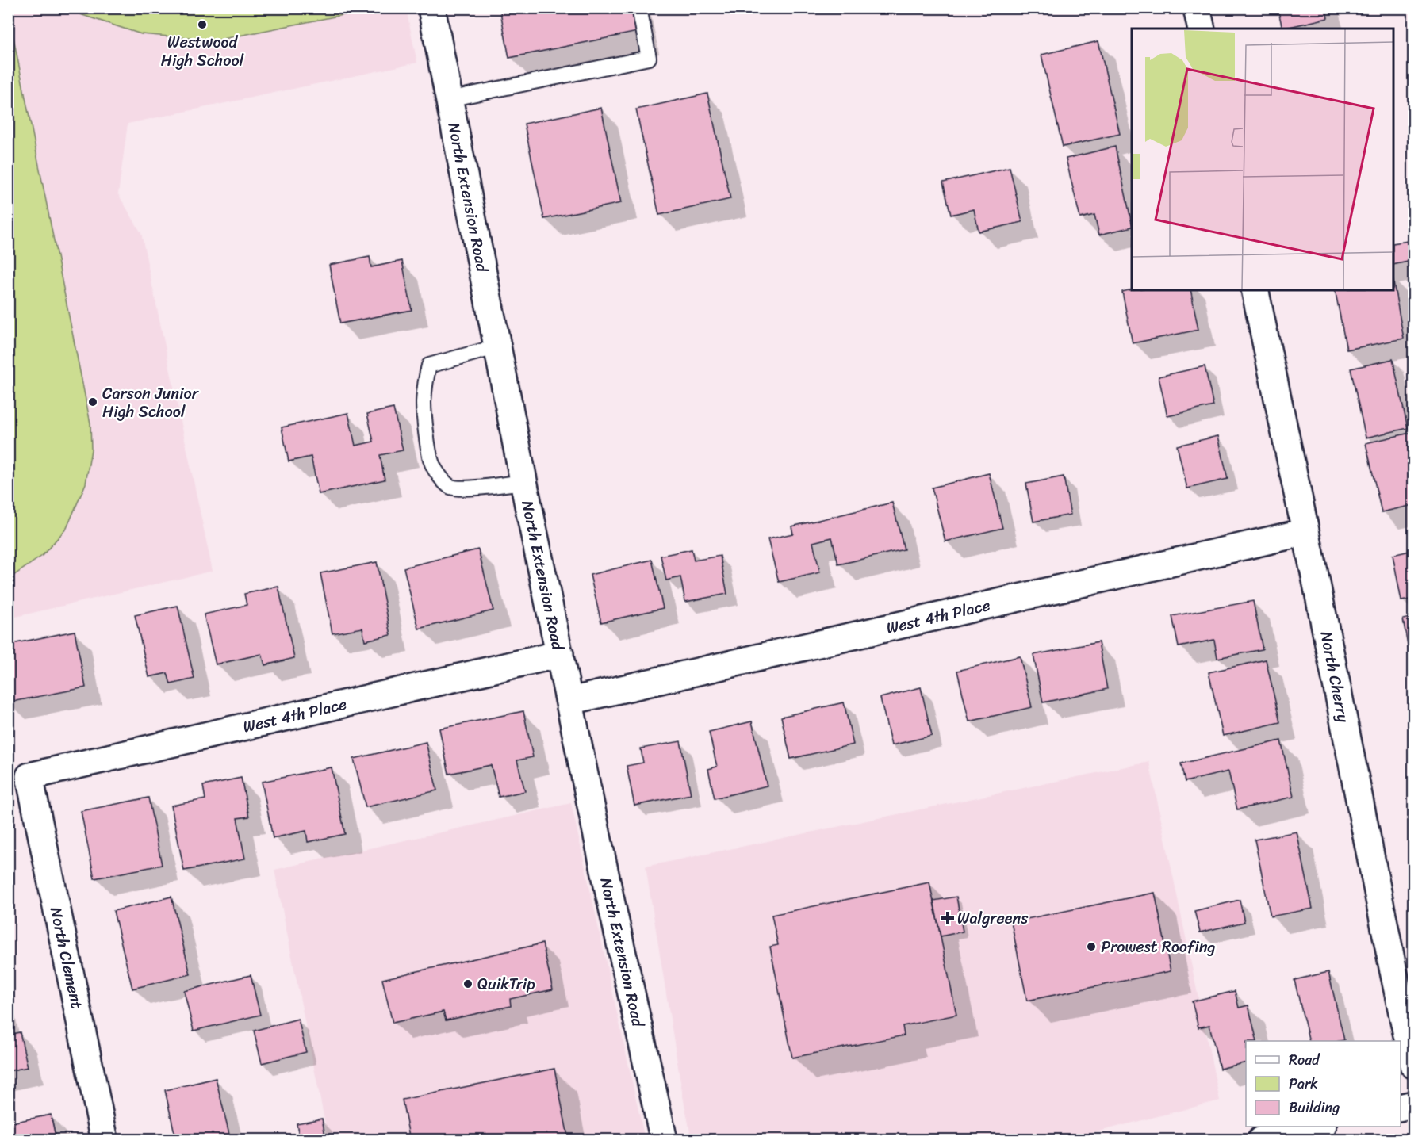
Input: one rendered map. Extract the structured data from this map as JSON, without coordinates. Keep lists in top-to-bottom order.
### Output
{
  "streets": {
    "street": [
      "North Extension Road",
      "West 4th Place",
      "North Cherry",
      "North Clement"
    ]
  },
  "crossings": [
    ["North Extension Road", "West 4th Place"],
    ["West 4th Place", "North Cherry"],
    ["West 4th Place", "North Clement"]
  ],
  "places": {
    "other": [
      "Westwood High School",
      "Carson Junior High School",
      "Prowest Roofing",
      "QuikTrip"
    ],
    "health": ["Walgreens"]
  },
  "legend": ["Road", "Park", "Building"]
}
